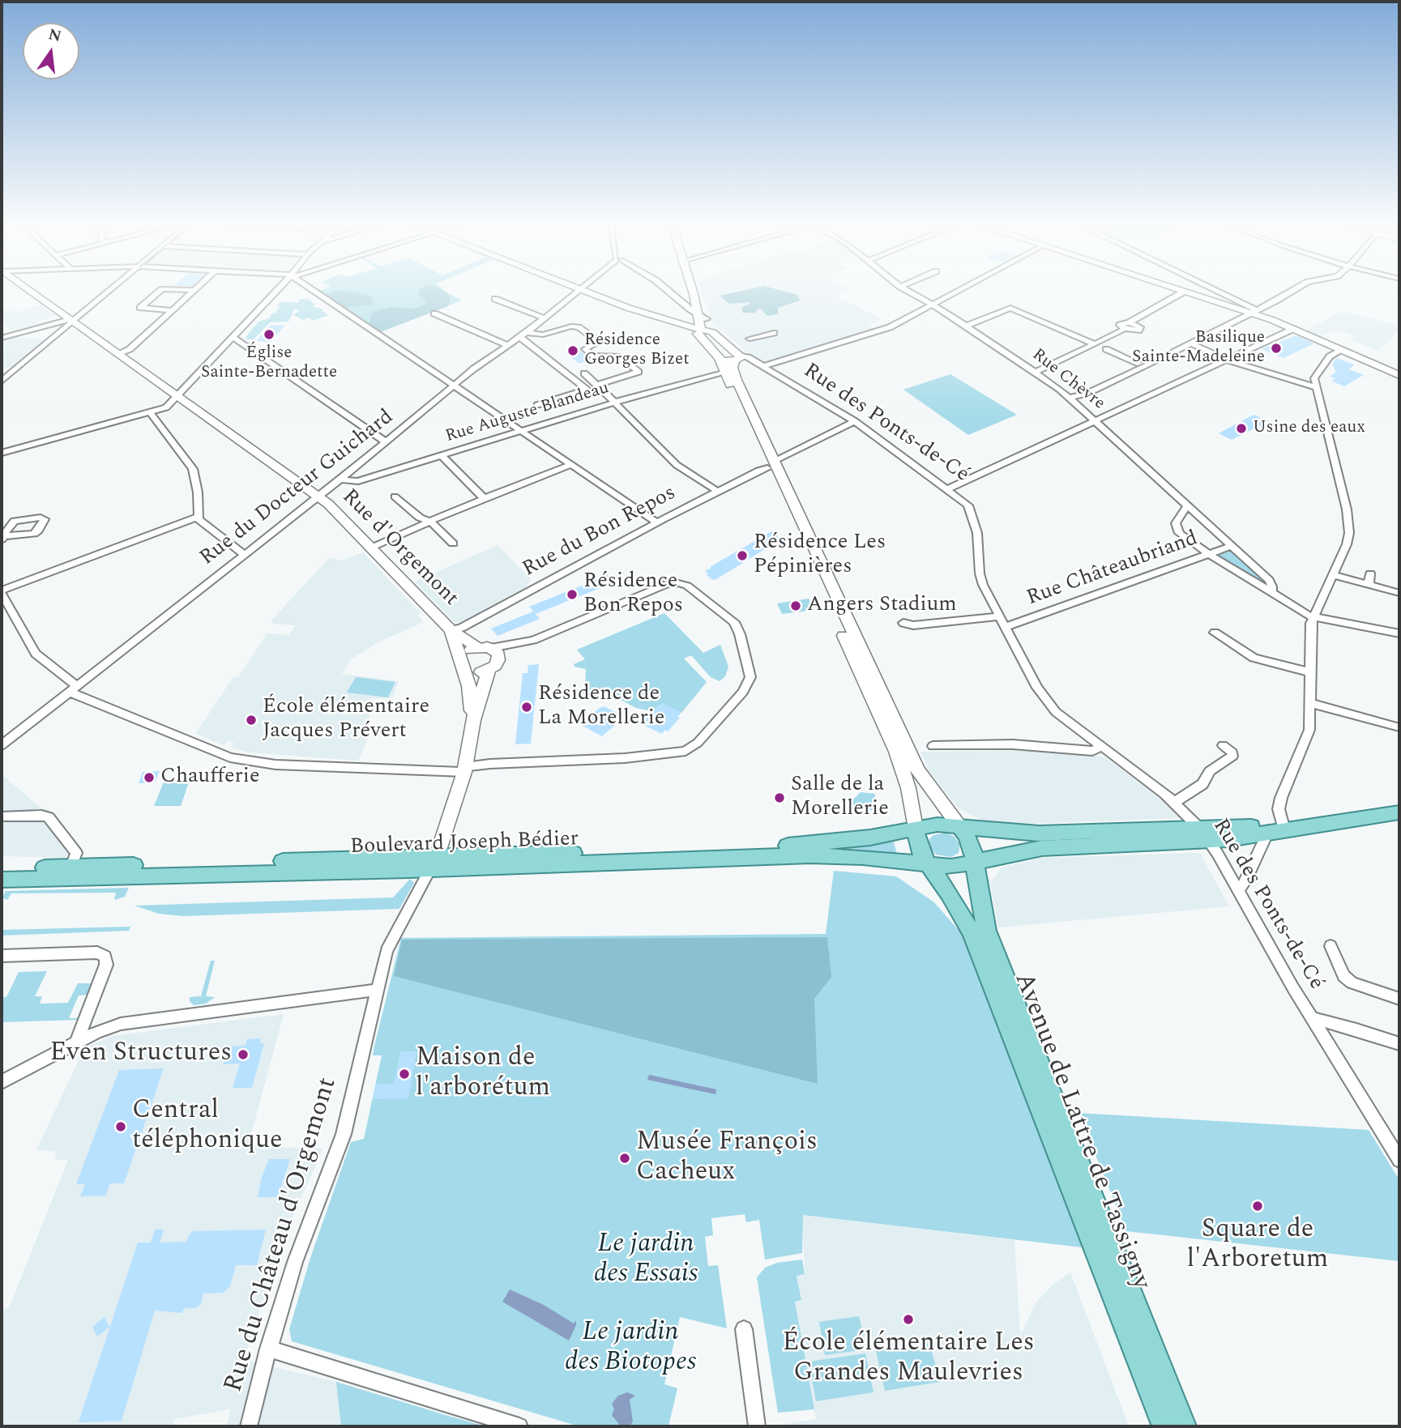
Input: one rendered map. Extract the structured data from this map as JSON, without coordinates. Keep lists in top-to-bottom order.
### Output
{
  "streets": {
    "main road": ["Boulevard Joseph Bédier", "Avenue de Lattre de Tassigny"],
    "street": [
      "Rue Chèvre",
      "Rue Auguste Blandeau",
      "Rue des Ponts-de-Cé",
      "Rue du Docteur Guichard",
      "Rue du Bon Repos",
      "Rue d'Orgemont",
      "Rue Châteaubriand",
      "Rue du Château d'Orgemont"
    ]
  },
  "crossings": [
    ["Rue Chèvre", "Rue Châteaubriand"],
    ["Rue Auguste Blandeau", "Rue du Docteur Guichard"],
    ["Rue des Ponts-de-Cé", "Rue du Bon Repos"],
    ["Rue des Ponts-de-Cé", "Rue Châteaubriand"],
    ["Rue du Docteur Guichard", "Rue d'Orgemont"],
    ["Rue du Bon Repos", "Rue d'Orgemont"],
    ["Rue d'Orgemont", "Boulevard Joseph Bédier"],
    ["Rue d'Orgemont", "Rue du Château d'Orgemont"],
    ["Boulevard Joseph Bédier", "Avenue de Lattre de Tassigny"],
    ["Boulevard Joseph Bédier", "Rue du Château d'Orgemont"]
  ],
  "parks": ["Le jardin des Essais", "Le jardin des Biotopes"],
  "places": [
    "Église Sainte-Bernadette",
    "Basilique Sainte-Madeleine",
    "Résidence Georges Bizet",
    "Usine des eaux",
    "Résidence Les Pépinières",
    "Résidence Bon Repos",
    "Angers Stadium",
    "Résidence de La Morellerie",
    "École élémentaire Jacques Prévert",
    "Chaufferie",
    "Salle de la Morellerie",
    "Even Structures",
    "Maison de l'arborétum",
    "Central téléphonique",
    "Musée François Cacheux",
    "Square de l'Arboretum",
    "École élémentaire Les Grandes Maulevries"
  ],
  "north": "top"
}
